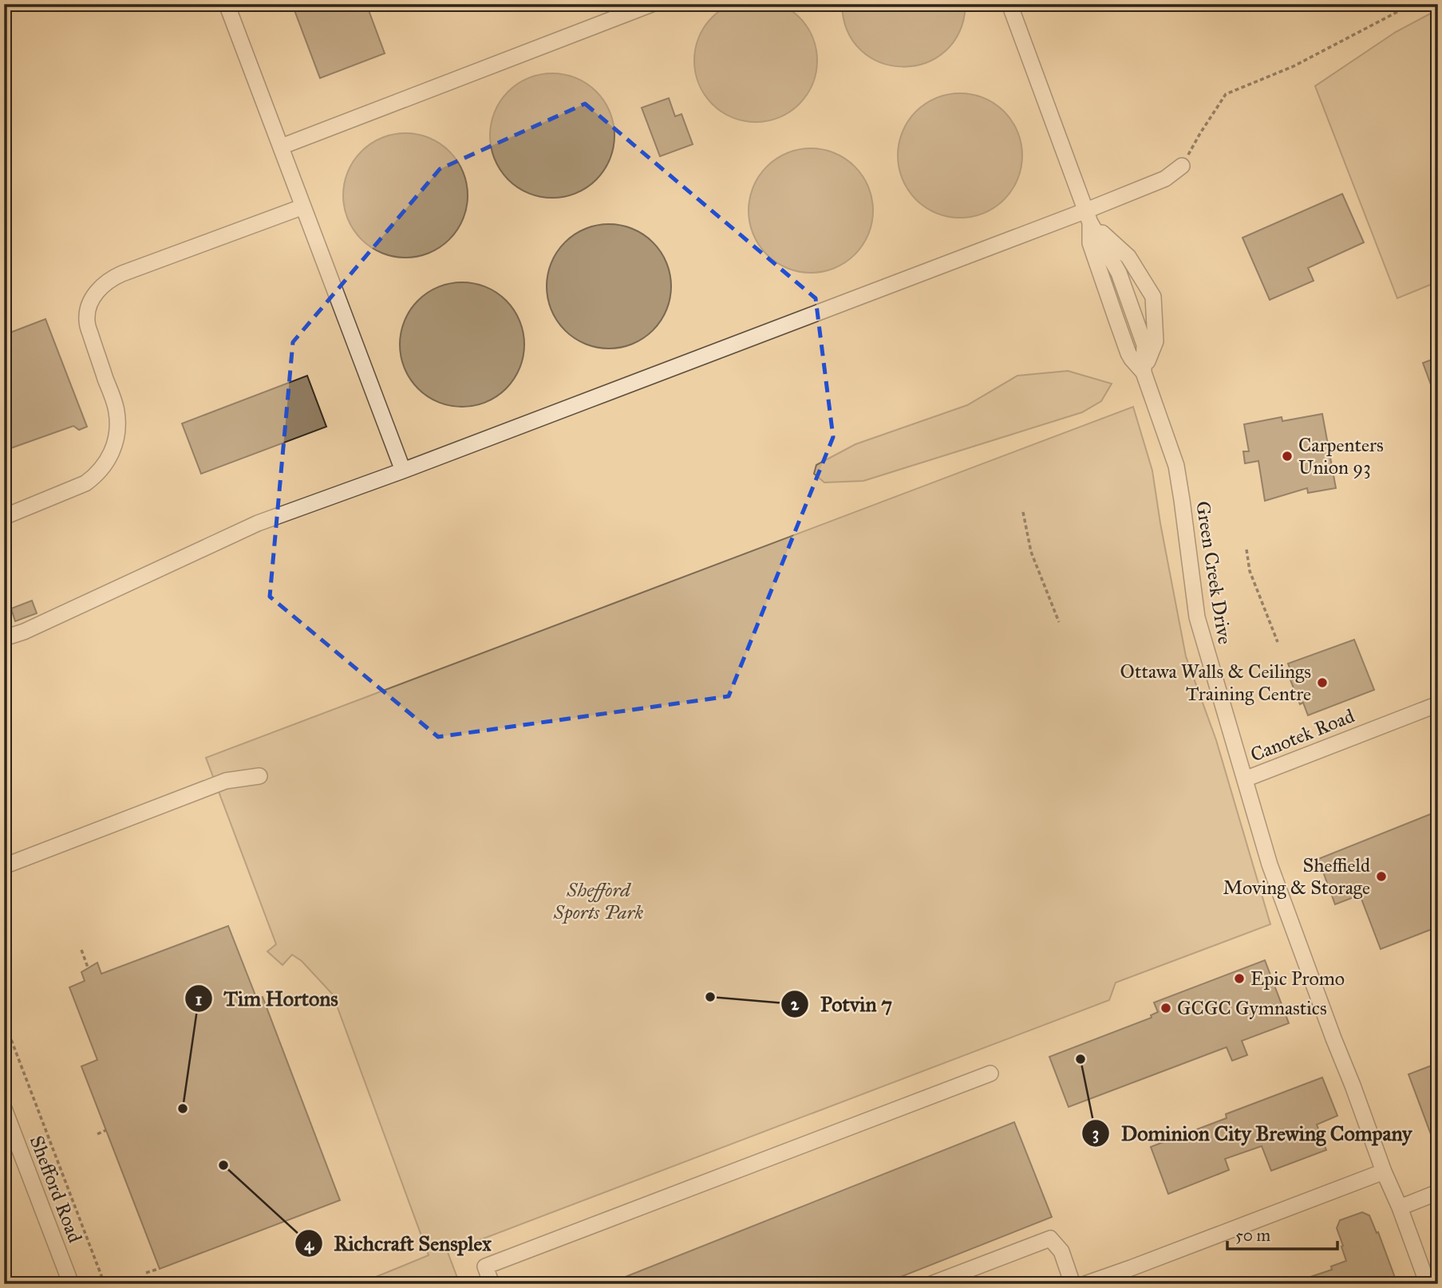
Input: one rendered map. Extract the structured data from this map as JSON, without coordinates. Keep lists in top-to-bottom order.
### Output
{
  "streets": {
    "street": ["Green Creek Drive", "Canotek Road", "Shefford Road"]
  },
  "crossings": [
    ["Green Creek Drive", "Canotek Road"]
  ],
  "parks": ["Shefford Sports Park"],
  "places": [
    "Carpenters Union 93",
    "Ottawa Walls & Ceilings Training Centre",
    "Sheffield Moving & Storage",
    "Epic Promo",
    "Potvin 7",
    "GCGC Gymnastics",
    "Dominion City Brewing Company",
    "Tim Hortons",
    "Richcraft Sensplex"
  ],
  "scale_bar": "50 m"
}
